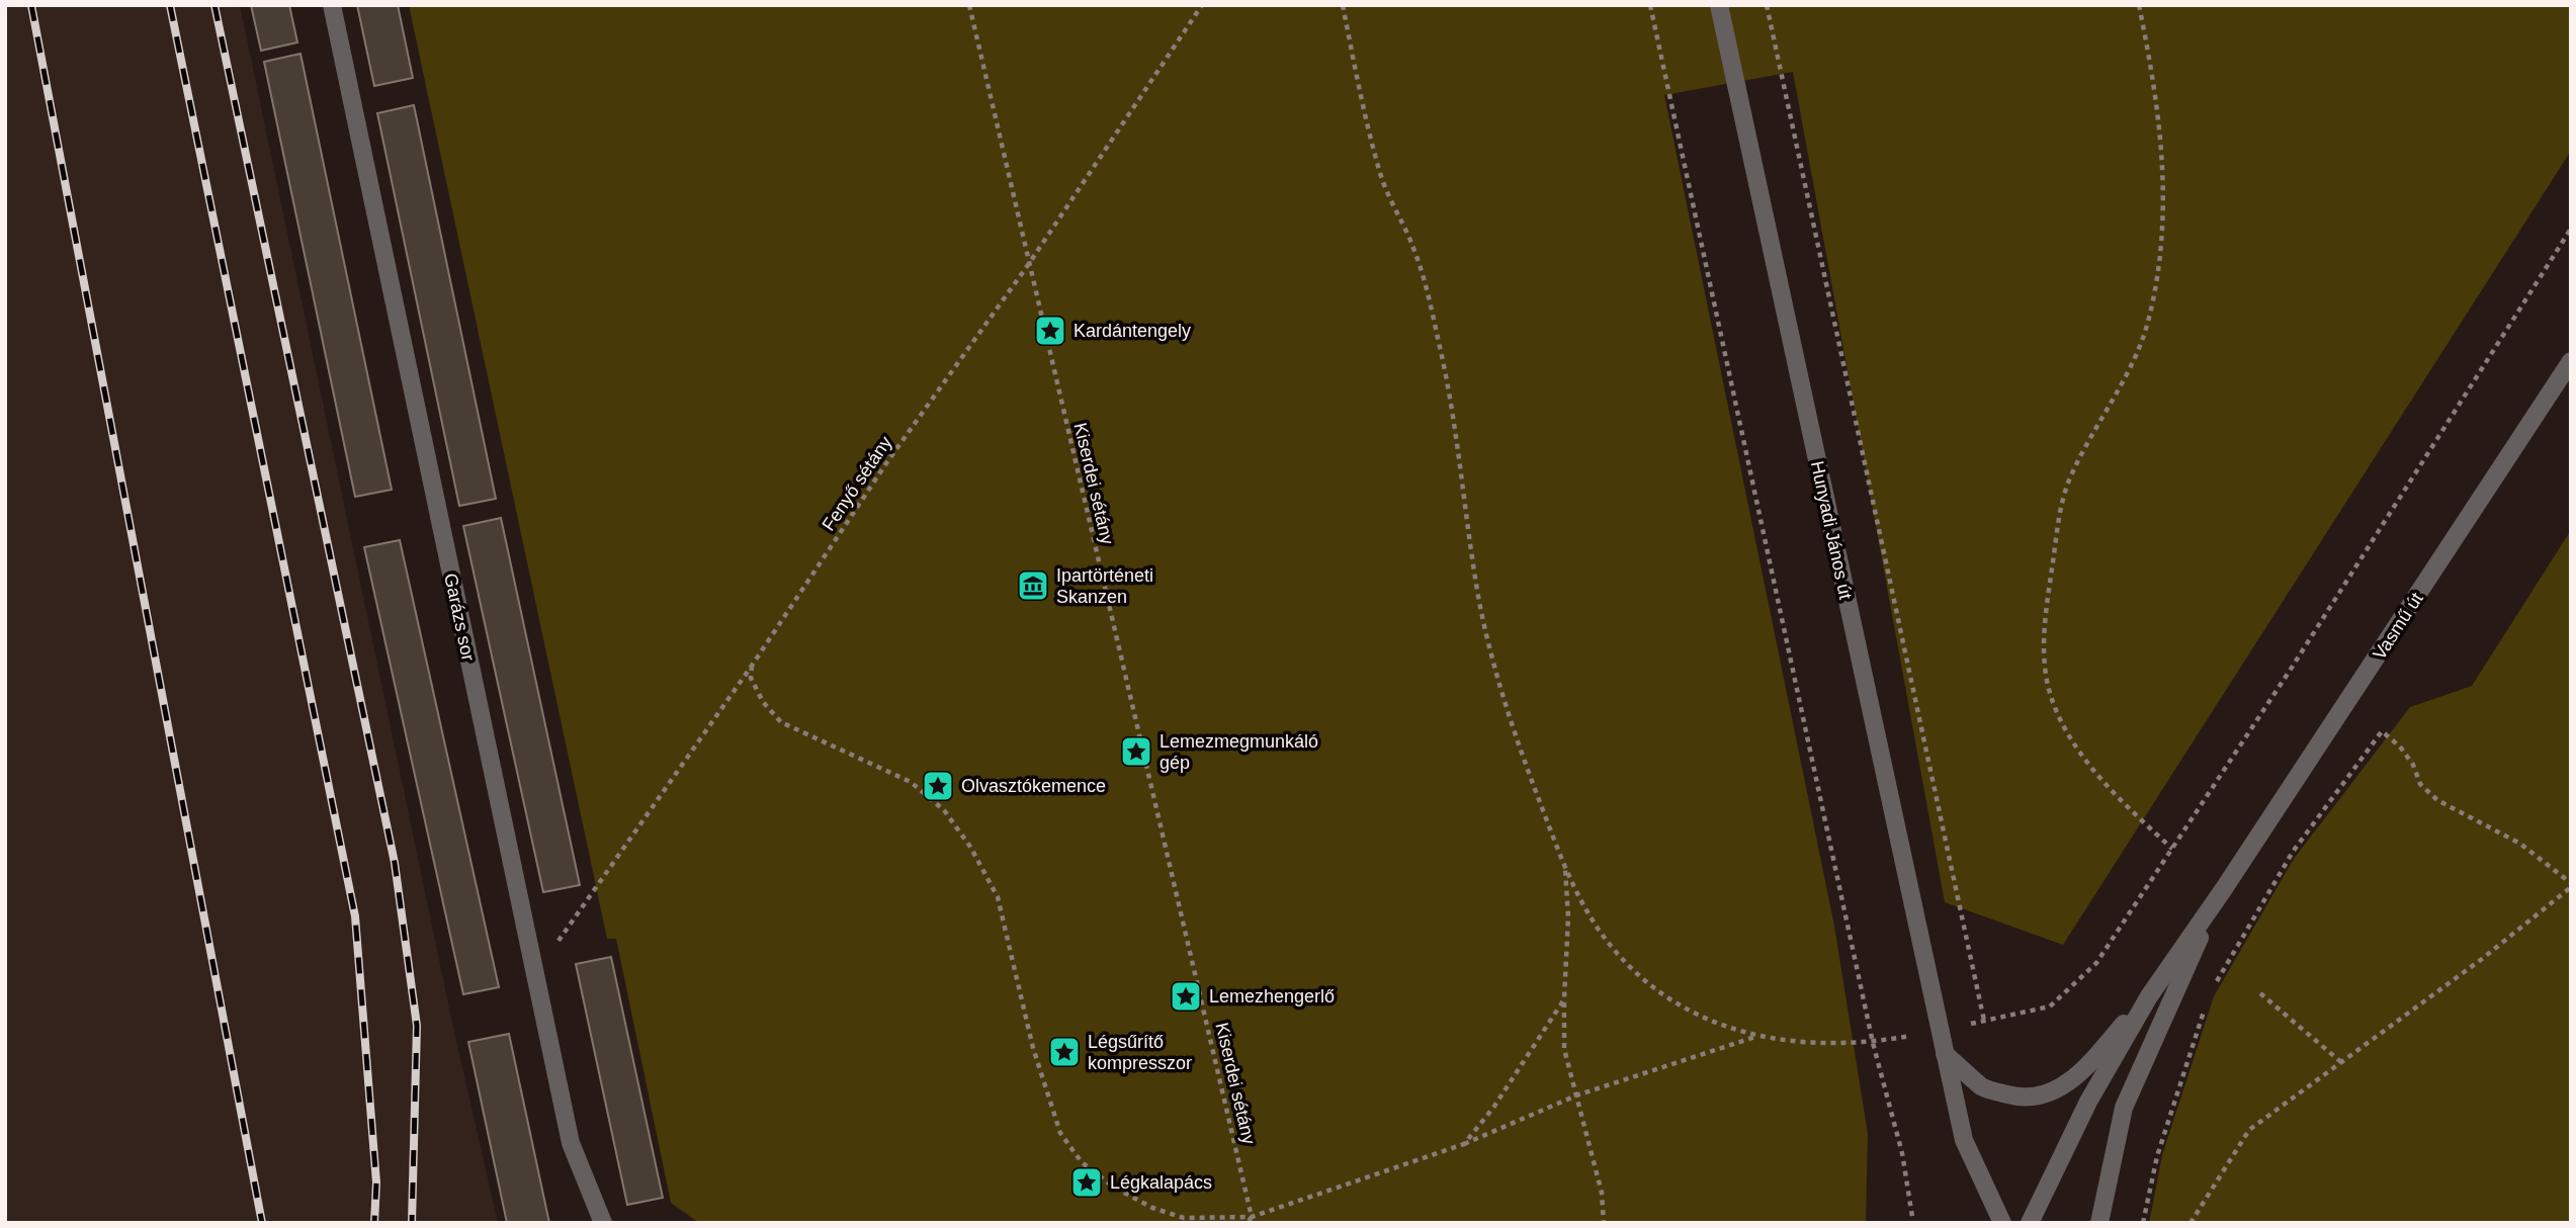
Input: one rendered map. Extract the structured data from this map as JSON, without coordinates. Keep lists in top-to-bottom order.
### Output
{
  "streets": {
    "street": ["Hunyadi János út", "Garázs sor", "Vasmű út"],
    "path": ["Fenyő sétány", "Kiserdei sétány"]
  },
  "crossings": [
    ["Fenyő sétány", "Kiserdei sétány"],
    ["Fenyő sétány", "Garázs sor"]
  ],
  "places": {
    "place": [
      "Kardántengely",
      "Lemezmegmunkáló gép",
      "Olvasztókemence",
      "Lemezhengerlő",
      "Légsűrítő kompresszor",
      "Légkalapács"
    ],
    "museum": ["Ipartörténeti Skanzen"]
  }
}
